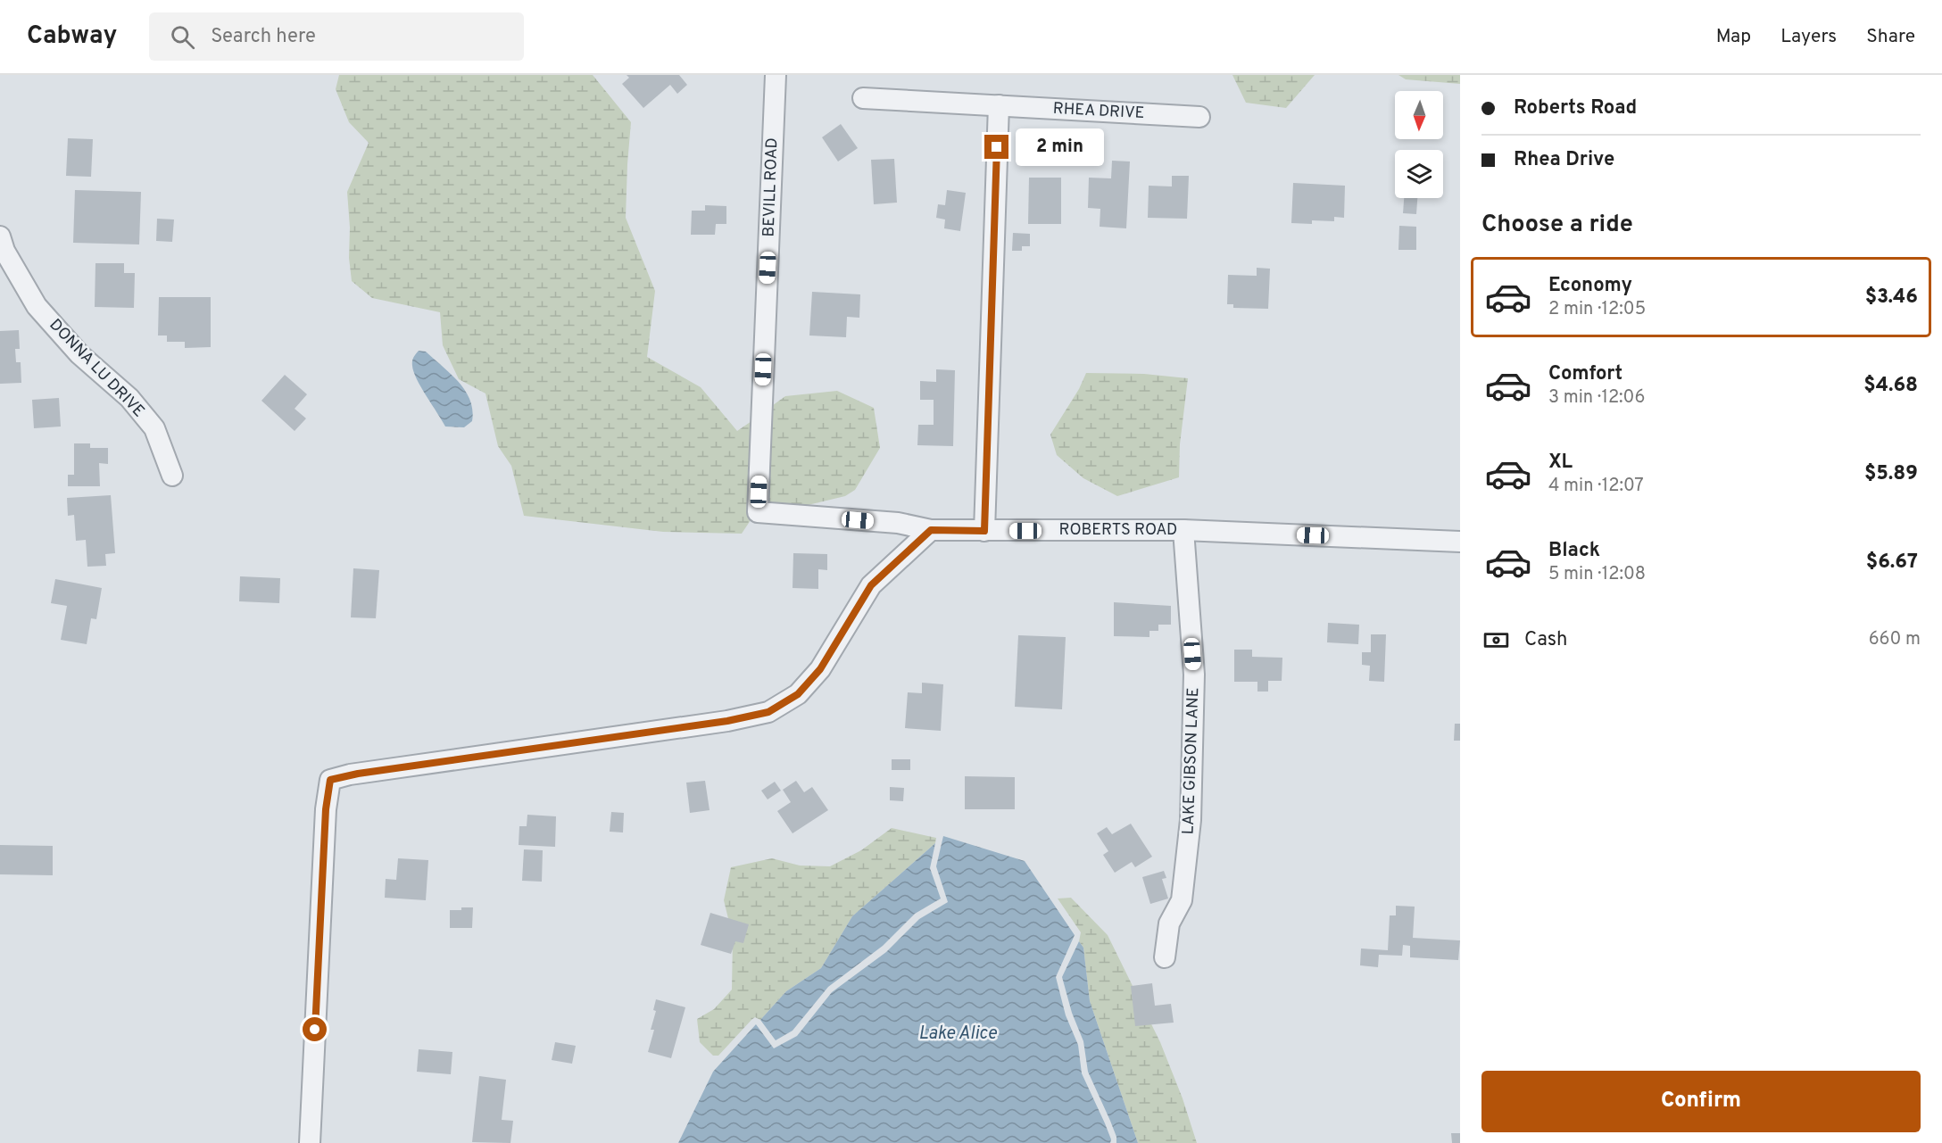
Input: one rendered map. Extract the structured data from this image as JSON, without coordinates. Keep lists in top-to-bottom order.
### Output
{
  "streets": {
    "street": [
      "RHEA DRIVE",
      "BEVILL ROAD",
      "DONNA LU DRIVE",
      "ROBERTS ROAD",
      "LAKE GIBSON LANE"
    ]
  },
  "crossings": [
    ["BEVILL ROAD", "ROBERTS ROAD"],
    ["ROBERTS ROAD", "LAKE GIBSON LANE"]
  ],
  "water": ["Lake Alice"],
  "north": "bottom",
  "page": {
    "header": "Cabway",
    "search": "Search here",
    "nav": ["Map", "Layers", "Share"],
    "banner": ["Roberts Road", "Rhea Drive"],
    "bubble": "2 min",
    "heading": "Choose a ride",
    "list": [
      {
        "name": "Economy",
        "note": "2 min · 12:05",
        "value": "$3.46"
      },
      {
        "name": "Comfort",
        "note": "3 min · 12:06",
        "value": "$4.68"
      },
      {
        "name": "XL",
        "note": "4 min · 12:07",
        "value": "$5.89"
      },
      {
        "name": "Black",
        "note": "5 min · 12:08",
        "value": "$6.67"
      }
    ],
    "pay": ["Cash", "660 m"],
    "buttons": "Confirm"
  }
}
